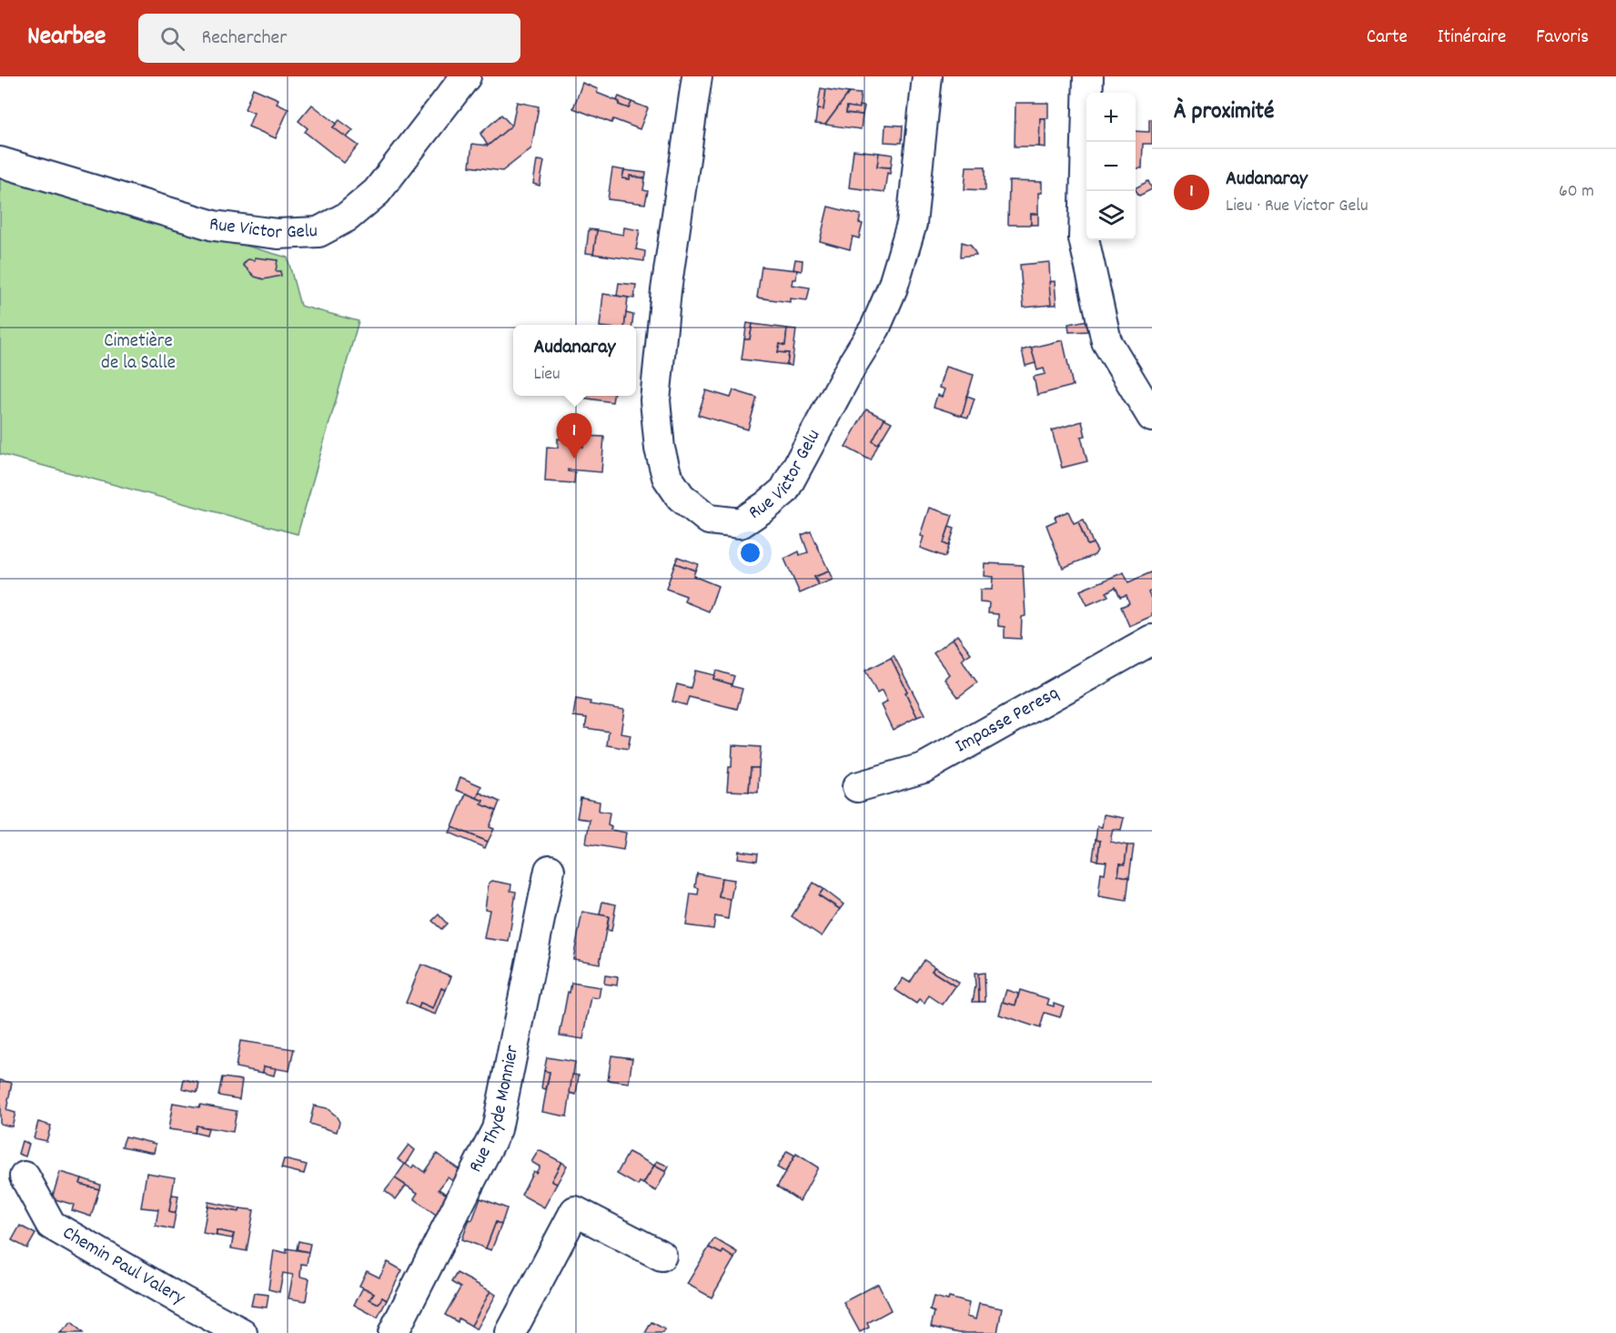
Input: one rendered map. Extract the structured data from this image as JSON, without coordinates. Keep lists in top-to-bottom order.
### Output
{
  "streets": {
    "street": [
      "Rue Victor Gelu",
      "Impasse Peresq",
      "Rue Thyde Monnier",
      "Chemin Paul Valery"
    ]
  },
  "parks": ["Cimetière de la Salle"],
  "page": {
    "header": "Nearbee",
    "search": "Rechercher",
    "nav": ["Carte", "Itinéraire", "Favoris"],
    "heading": "À proximité",
    "map_buttons": ["+", "−"],
    "list": [
      {
        "mark": "1",
        "name": "Audanaray",
        "note": "Lieu · Rue Victor Gelu",
        "value": "60 m"
      }
    ],
    "popup": ["Audanaray", "Lieu"],
    "pins": "1"
  }
}
